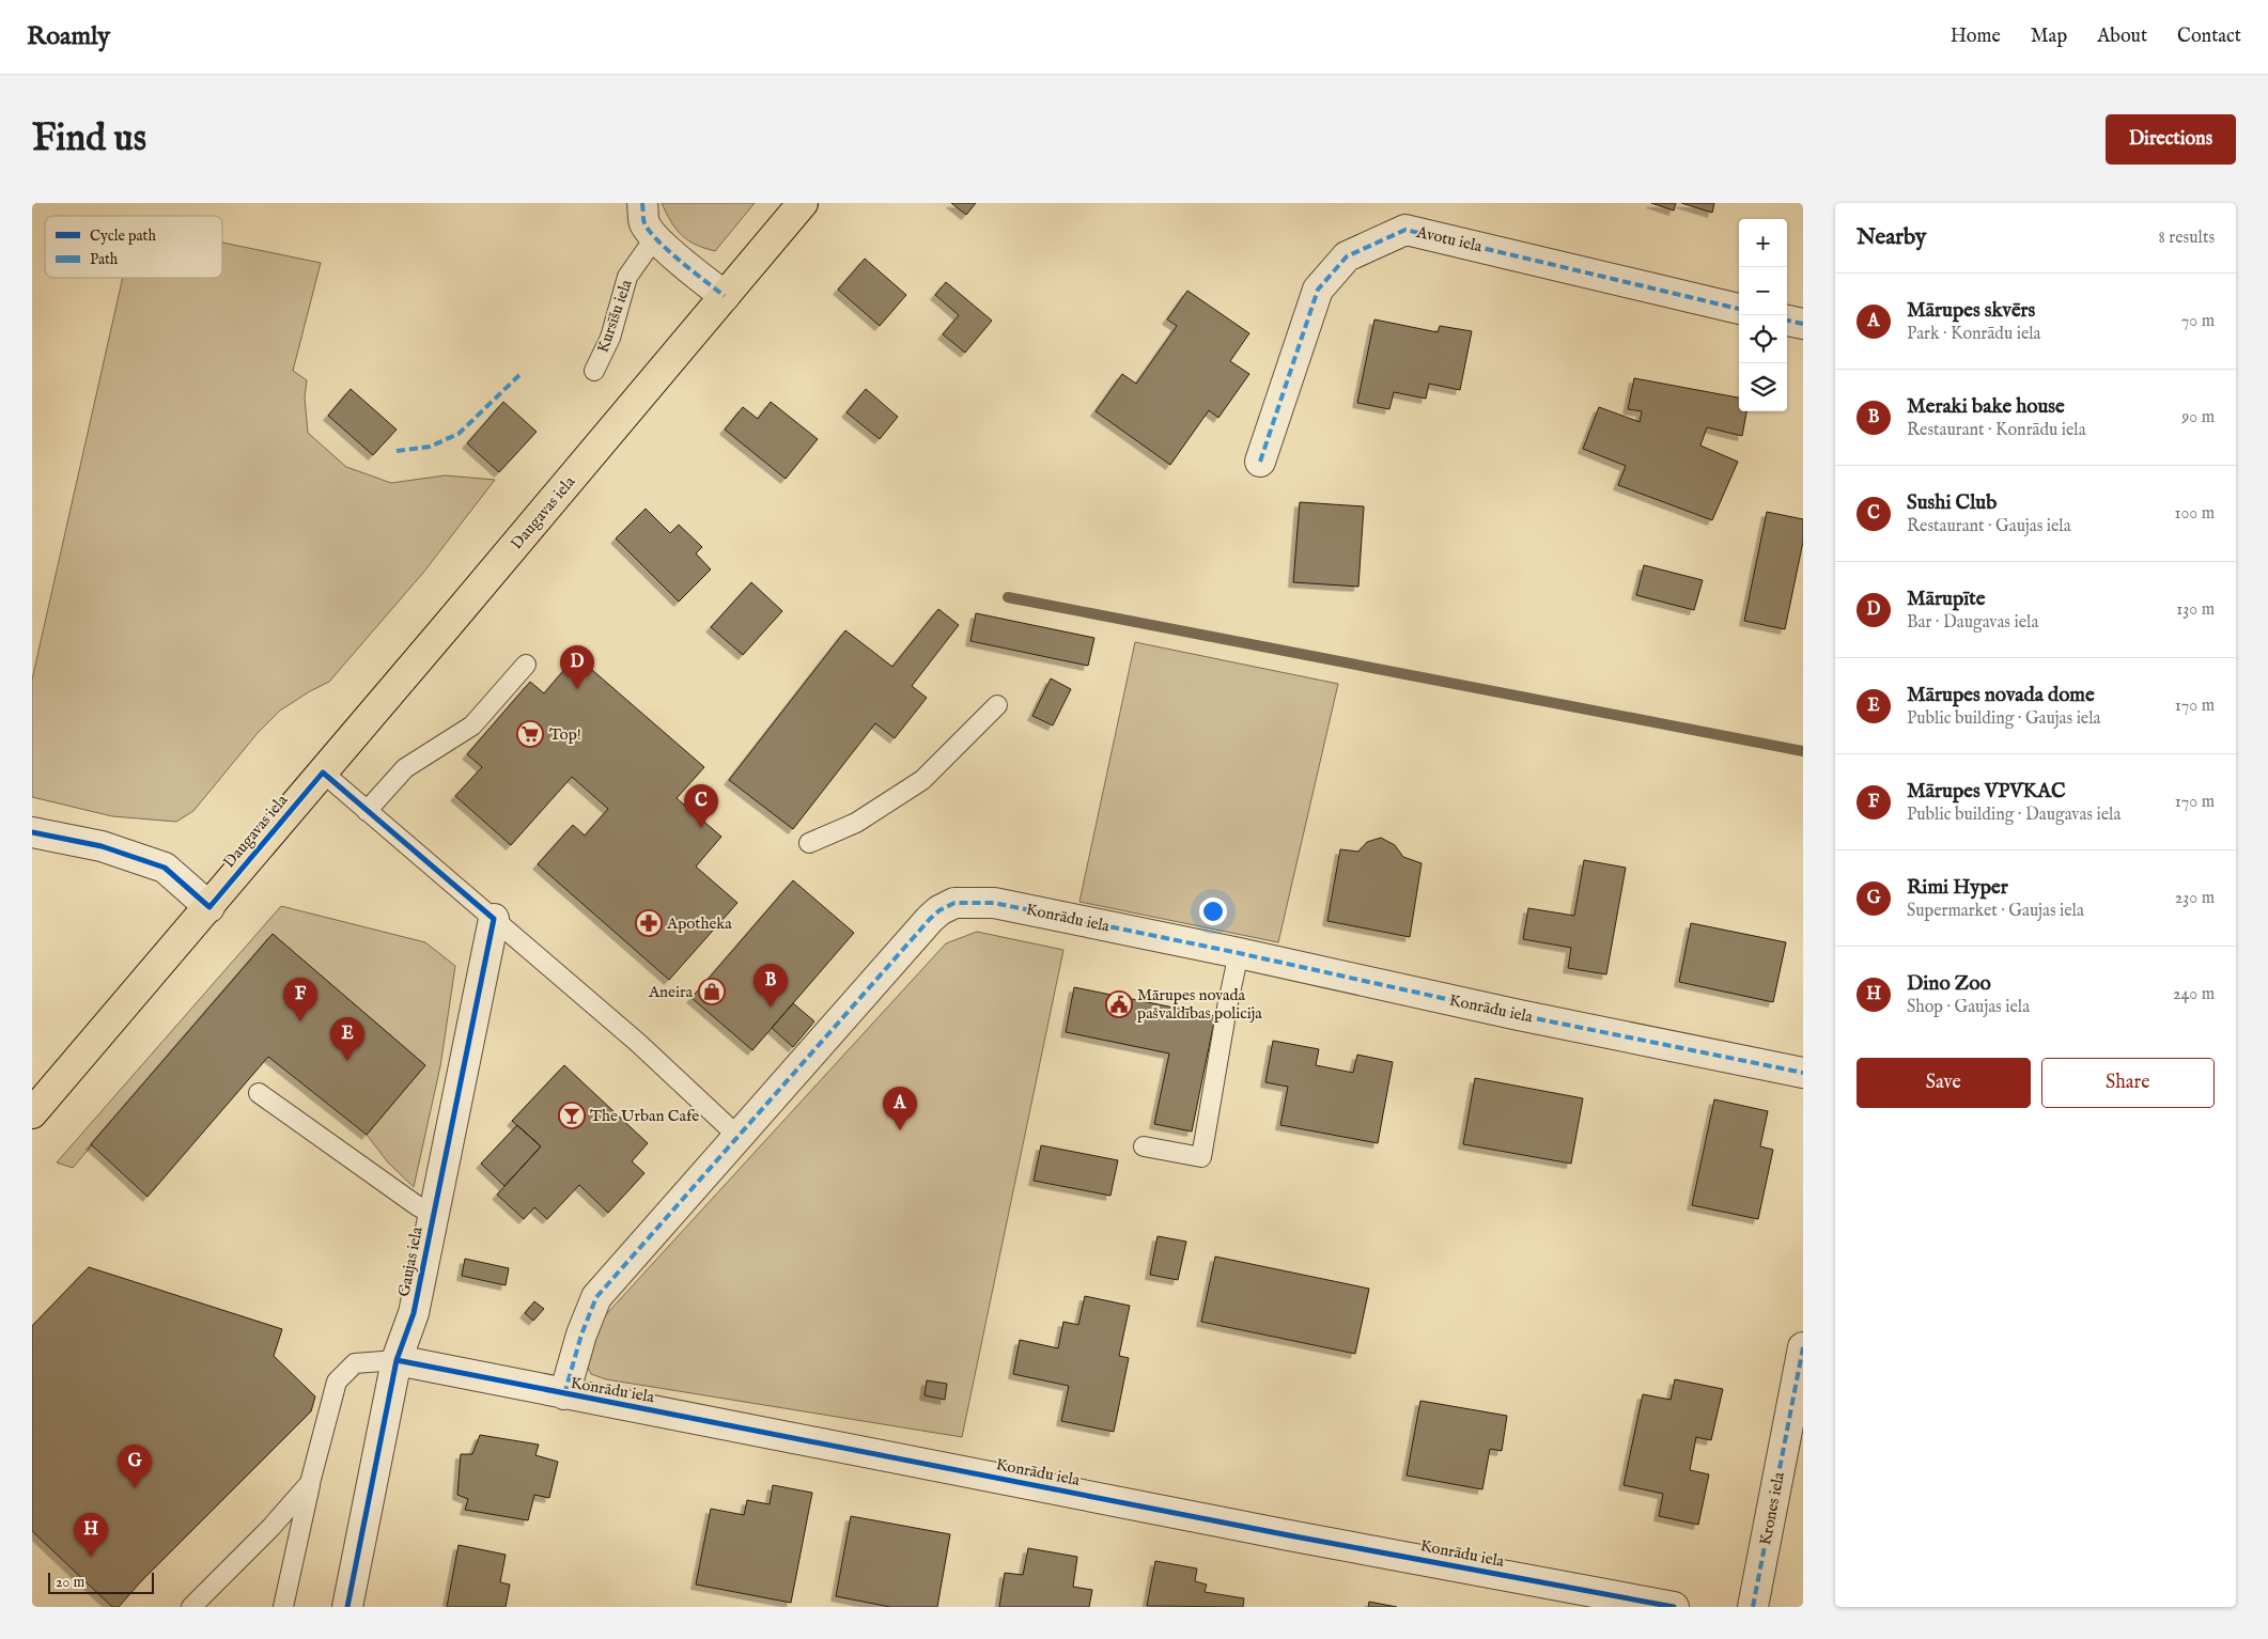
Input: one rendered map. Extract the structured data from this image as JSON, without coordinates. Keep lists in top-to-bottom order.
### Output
{
  "streets": {
    "main road": ["Daugavas iela"],
    "street": [
      "Avotu iela",
      "Konrādu iela",
      "Gaujas iela",
      "Krones iela"
    ],
    "lane": ["Kursīšu iela"]
  },
  "crossings": [
    ["Konrādu iela", "Gaujas iela"]
  ],
  "places": {
    "supermarket": ["Top!"],
    "pharmacy": ["Apotheka"],
    "shop": ["Aneira"],
    "public building": ["Mārupes novada pašvaldības policija"],
    "bar": ["The Urban Cafe"]
  },
  "legend": ["Cycle path", "Path"],
  "scale_bar": "20 m",
  "page": {
    "header": "Roamly",
    "nav": [
      "Home",
      "Map",
      "About",
      "Contact"
    ],
    "buttons": [
      "Directions",
      ["Save", "Share"]
    ],
    "title": "Find us",
    "heading": ["Nearby", "8 results"],
    "map_buttons": ["+", "−"],
    "list": [
      {
        "mark": "A",
        "name": "Mārupes skvērs",
        "note": "Park · Konrādu iela",
        "value": "70 m"
      },
      {
        "mark": "B",
        "name": "Meraki bake house",
        "note": "Restaurant · Konrādu iela",
        "value": "90 m"
      },
      {
        "mark": "C",
        "name": "Sushi Club",
        "note": "Restaurant · Gaujas iela",
        "value": "100 m"
      },
      {
        "mark": "D",
        "name": "Mārupīte",
        "note": "Bar · Daugavas iela",
        "value": "130 m"
      },
      {
        "mark": "E",
        "name": "Mārupes novada dome",
        "note": "Public building · Gaujas iela",
        "value": "170 m"
      },
      {
        "mark": "F",
        "name": "Mārupes VPVKAC",
        "note": "Public building · Daugavas iela",
        "value": "170 m"
      },
      {
        "mark": "G",
        "name": "Rimi Hyper",
        "note": "Supermarket · Gaujas iela",
        "value": "230 m"
      },
      {
        "mark": "H",
        "name": "Dino Zoo",
        "note": "Shop · Gaujas iela",
        "value": "240 m"
      }
    ],
    "pins": [
      "D",
      "C",
      "B",
      "F",
      "E",
      "A",
      "G",
      "H"
    ],
    "scale": "20 m"
  }
}
